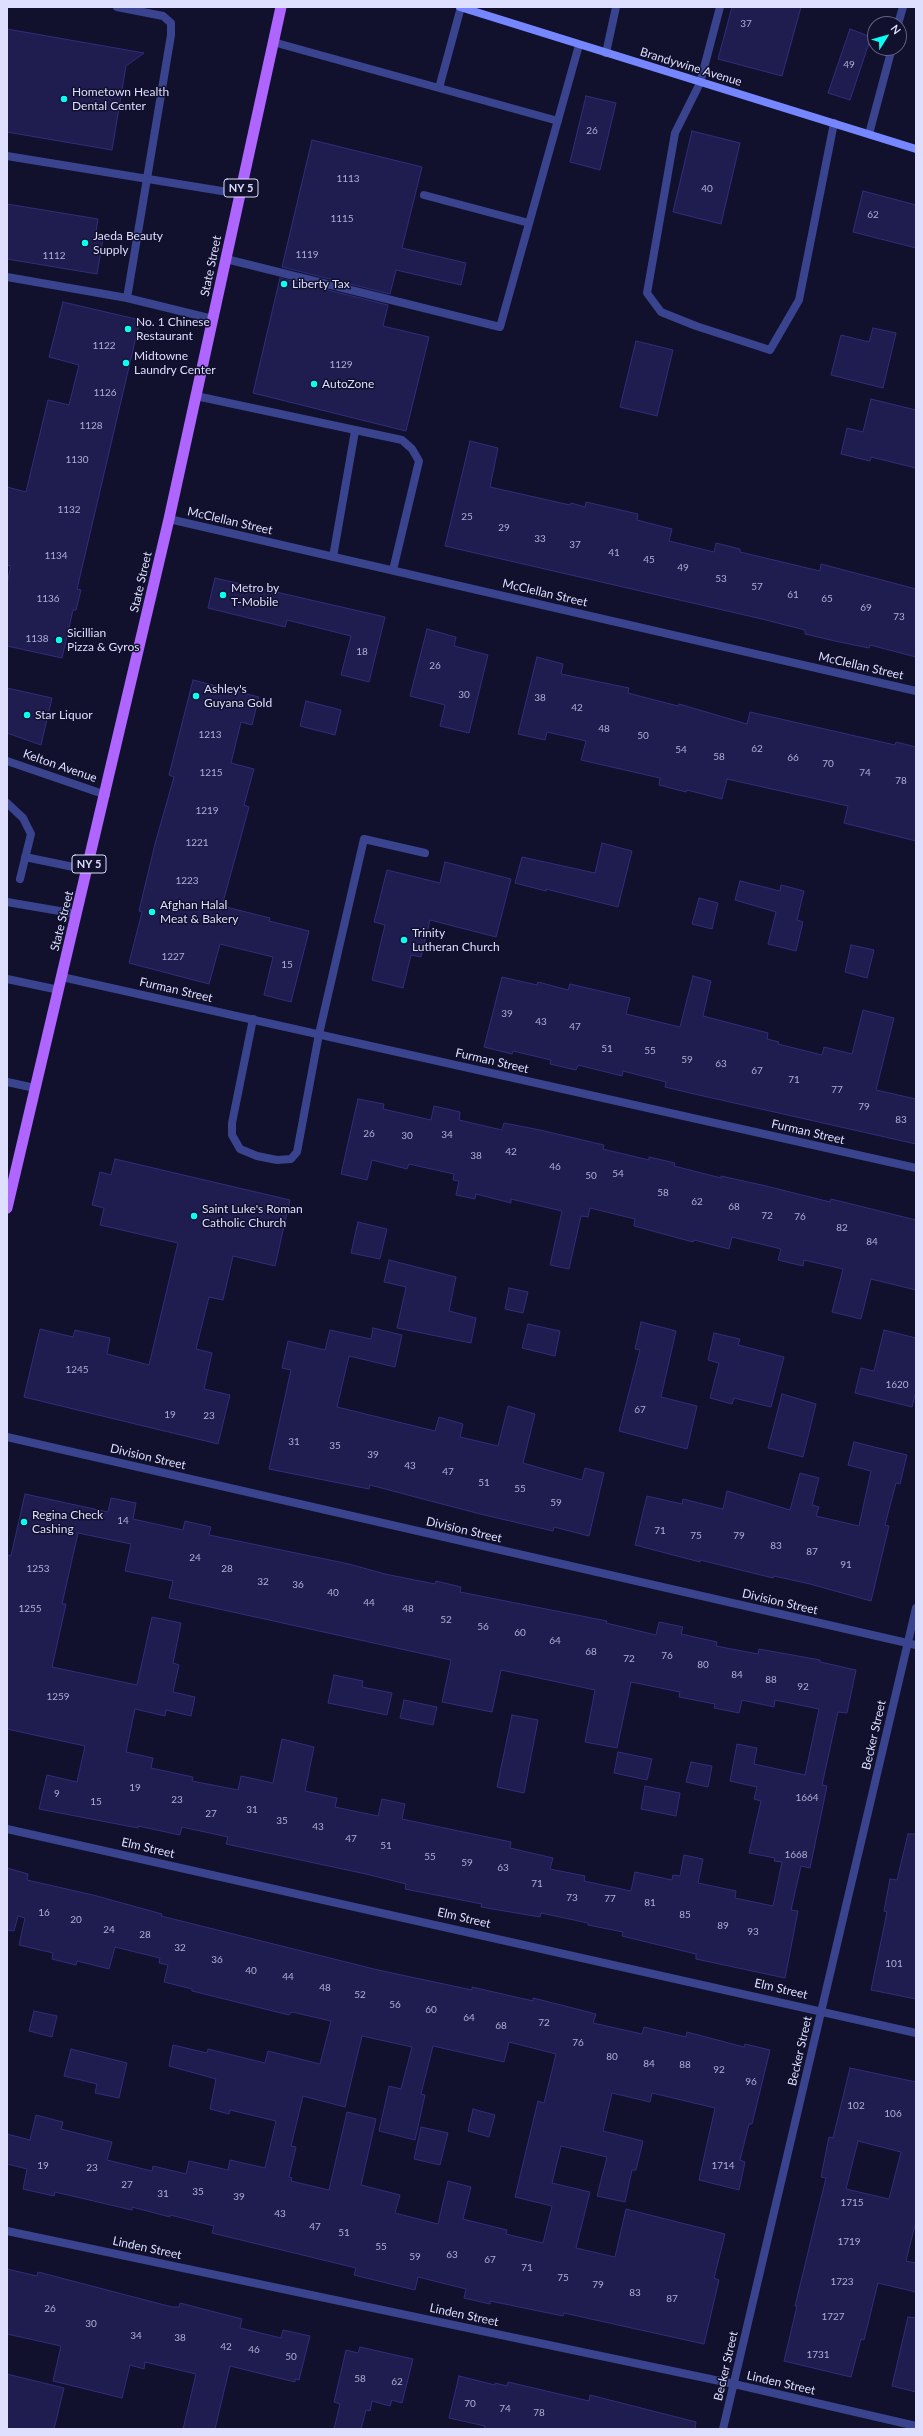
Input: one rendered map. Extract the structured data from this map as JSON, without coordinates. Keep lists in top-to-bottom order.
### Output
{
  "streets": {
    "main road": ["Brandywine Avenue", "NY 5", "State Street"],
    "street": [
      "McClellan Street",
      "Kelton Avenue",
      "Furman Street",
      "Division Street",
      "Becker Street",
      "Elm Street",
      "Linden Street"
    ]
  },
  "crossings": [
    ["State Street", "McClellan Street"],
    ["State Street", "Kelton Avenue"],
    ["State Street", "Furman Street"],
    ["Division Street", "Becker Street"],
    ["Becker Street", "Elm Street"],
    ["Becker Street", "Linden Street"]
  ],
  "places": [
    "Hometown Health Dental Center",
    "Jaeda Beauty Supply",
    "Liberty Tax",
    "No. 1 Chinese Restaurant",
    "Midtowne Laundry Center",
    "AutoZone",
    "Metro by T-Mobile",
    "Sicillian Pizza & Gyros",
    "Ashley's Guyana Gold",
    "Star Liquor",
    "Afghan Halal Meat & Bakery",
    "Trinity Lutheran Church",
    "Saint Luke's Roman Catholic Church",
    "Regina Check Cashing"
  ],
  "house_numbers": [
    "37",
    "49",
    "26",
    "1113",
    "40",
    "62",
    "1115",
    "1119",
    "1112",
    "1122",
    "1129",
    "1126",
    "1128",
    "1130",
    "1132",
    "25",
    "29",
    "33",
    "37",
    "41",
    "1134",
    "45",
    "49",
    "53",
    "57",
    "61",
    "1136",
    "65",
    "69",
    "73",
    "1138",
    "18",
    "26",
    "30",
    "38",
    "42",
    "48",
    "1213",
    "50",
    "62",
    "54",
    "58",
    "66",
    "70",
    "1215",
    "74",
    "78",
    "1219",
    "1221",
    "1223",
    "1227",
    "15",
    "39",
    "43",
    "47",
    "51",
    "55",
    "59",
    "63",
    "67",
    "71",
    "77",
    "79",
    "83",
    "26",
    "34",
    "30",
    "42",
    "38",
    "46",
    "54",
    "50",
    "58",
    "62",
    "68",
    "72",
    "76",
    "82",
    "84",
    "1245",
    "1620",
    "67",
    "19",
    "23",
    "31",
    "35",
    "39",
    "43",
    "47",
    "51",
    "55",
    "59",
    "14",
    "71",
    "75",
    "79",
    "83",
    "87",
    "24",
    "91",
    "1253",
    "28",
    "32",
    "36",
    "40",
    "44",
    "1255",
    "48",
    "52",
    "56",
    "60",
    "64",
    "68",
    "76",
    "72",
    "80",
    "84",
    "88",
    "92",
    "1259",
    "19",
    "9",
    "1664",
    "23",
    "15",
    "31",
    "27",
    "35",
    "43",
    "47",
    "51",
    "1668",
    "55",
    "59",
    "63",
    "71",
    "73",
    "77",
    "81",
    "16",
    "85",
    "20",
    "89",
    "24",
    "93",
    "28",
    "32",
    "36",
    "101",
    "40",
    "44",
    "48",
    "52",
    "56",
    "60",
    "64",
    "72",
    "68",
    "76",
    "80",
    "84",
    "88",
    "92",
    "96",
    "102",
    "106",
    "19",
    "1714",
    "23",
    "27",
    "35",
    "31",
    "39",
    "1715",
    "43",
    "47",
    "51",
    "1719",
    "55",
    "63",
    "59",
    "67",
    "71",
    "75",
    "1723",
    "79",
    "83",
    "87",
    "26",
    "1727",
    "30",
    "34",
    "38",
    "42",
    "46",
    "1731",
    "50",
    "58",
    "62",
    "70",
    "74",
    "78"
  ],
  "north": "top right"
}
